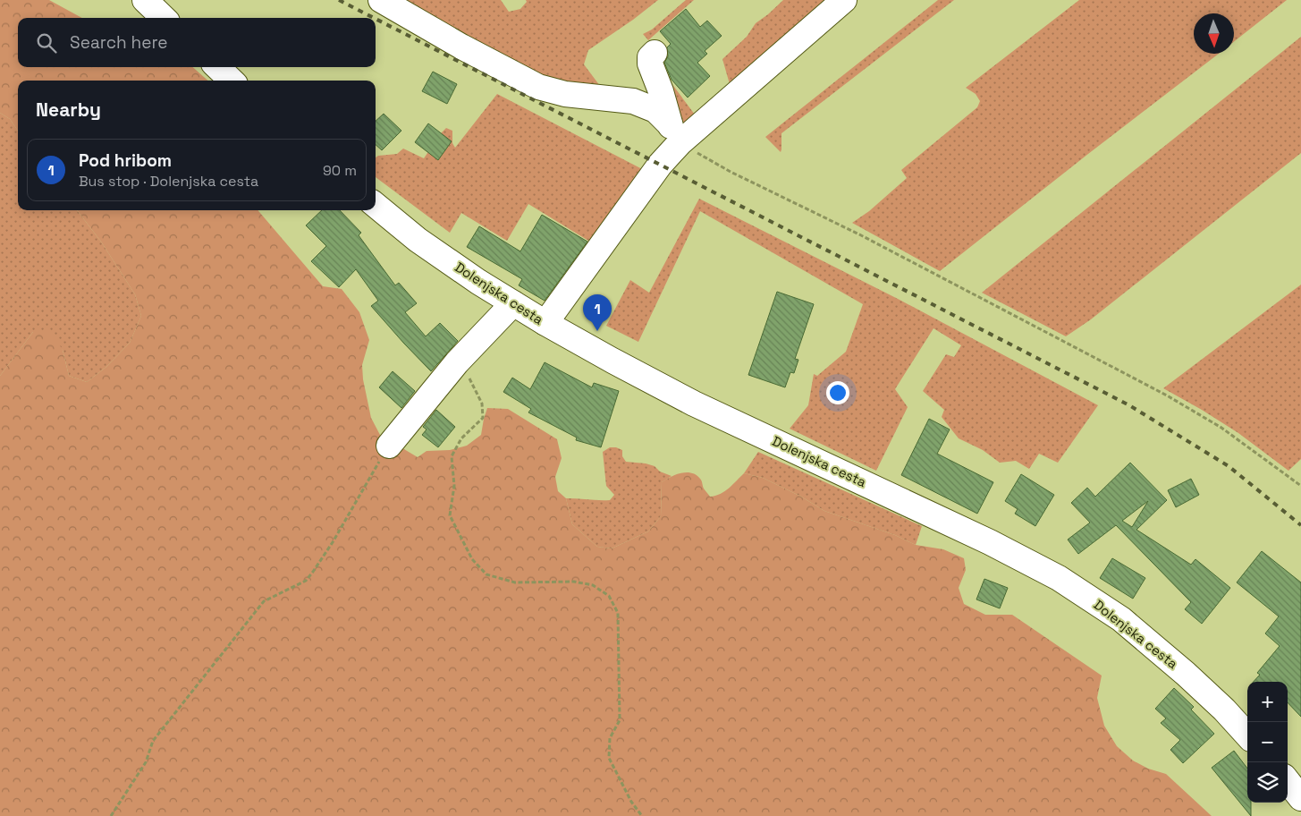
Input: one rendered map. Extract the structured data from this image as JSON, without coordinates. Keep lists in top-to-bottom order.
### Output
{
  "streets": {
    "main road": ["Dolenjska cesta"]
  },
  "north": "bottom",
  "page": {
    "search": "Search here",
    "heading": "Nearby",
    "list": [
      {
        "mark": "1",
        "name": "Pod hribom",
        "note": "Bus stop · Dolenjska cesta",
        "value": "90 m"
      }
    ],
    "pins": "1",
    "map_buttons": ["+", "−"]
  }
}
